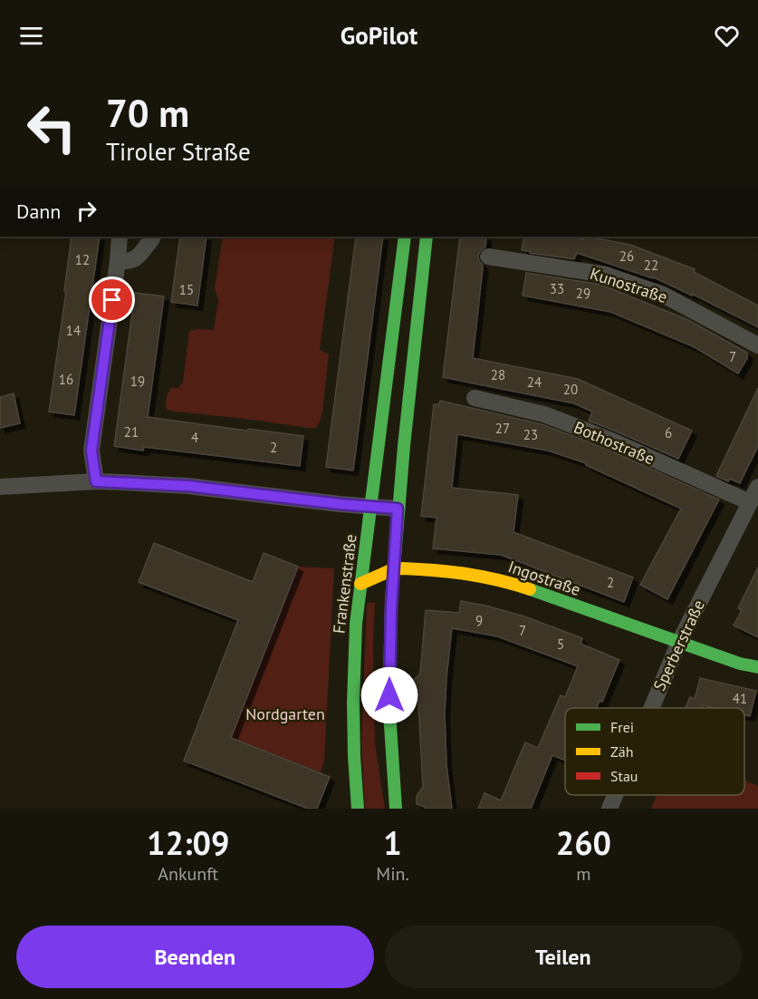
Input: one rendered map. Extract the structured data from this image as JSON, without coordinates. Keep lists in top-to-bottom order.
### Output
{
  "streets": {
    "main road": ["Ingostraße", "Frankenstraße"],
    "street": ["Kunostraße", "Bothostraße", "Sperberstraße"]
  },
  "crossings": [
    ["Bothostraße", "Sperberstraße"],
    ["Ingostraße", "Sperberstraße"]
  ],
  "parks": ["Nordgarten"],
  "house_numbers": [
    "26",
    "12",
    "22",
    "33",
    "15",
    "29",
    "14",
    "7",
    "28",
    "16",
    "19",
    "24",
    "20",
    "27",
    "21",
    "6",
    "23",
    "4",
    "2",
    "2",
    "9",
    "7",
    "5",
    "41"
  ],
  "legend": ["Frei", "Zäh", "Stau"],
  "page": {
    "header": "GoPilot",
    "turn": ["70 m", "Tiroler Straße"],
    "then": "Dann",
    "eta": [
      "12:09",
      "Ankunft",
      "1",
      "Min.",
      "260",
      "m"
    ],
    "buttons": ["Beenden", "Teilen"]
  }
}
